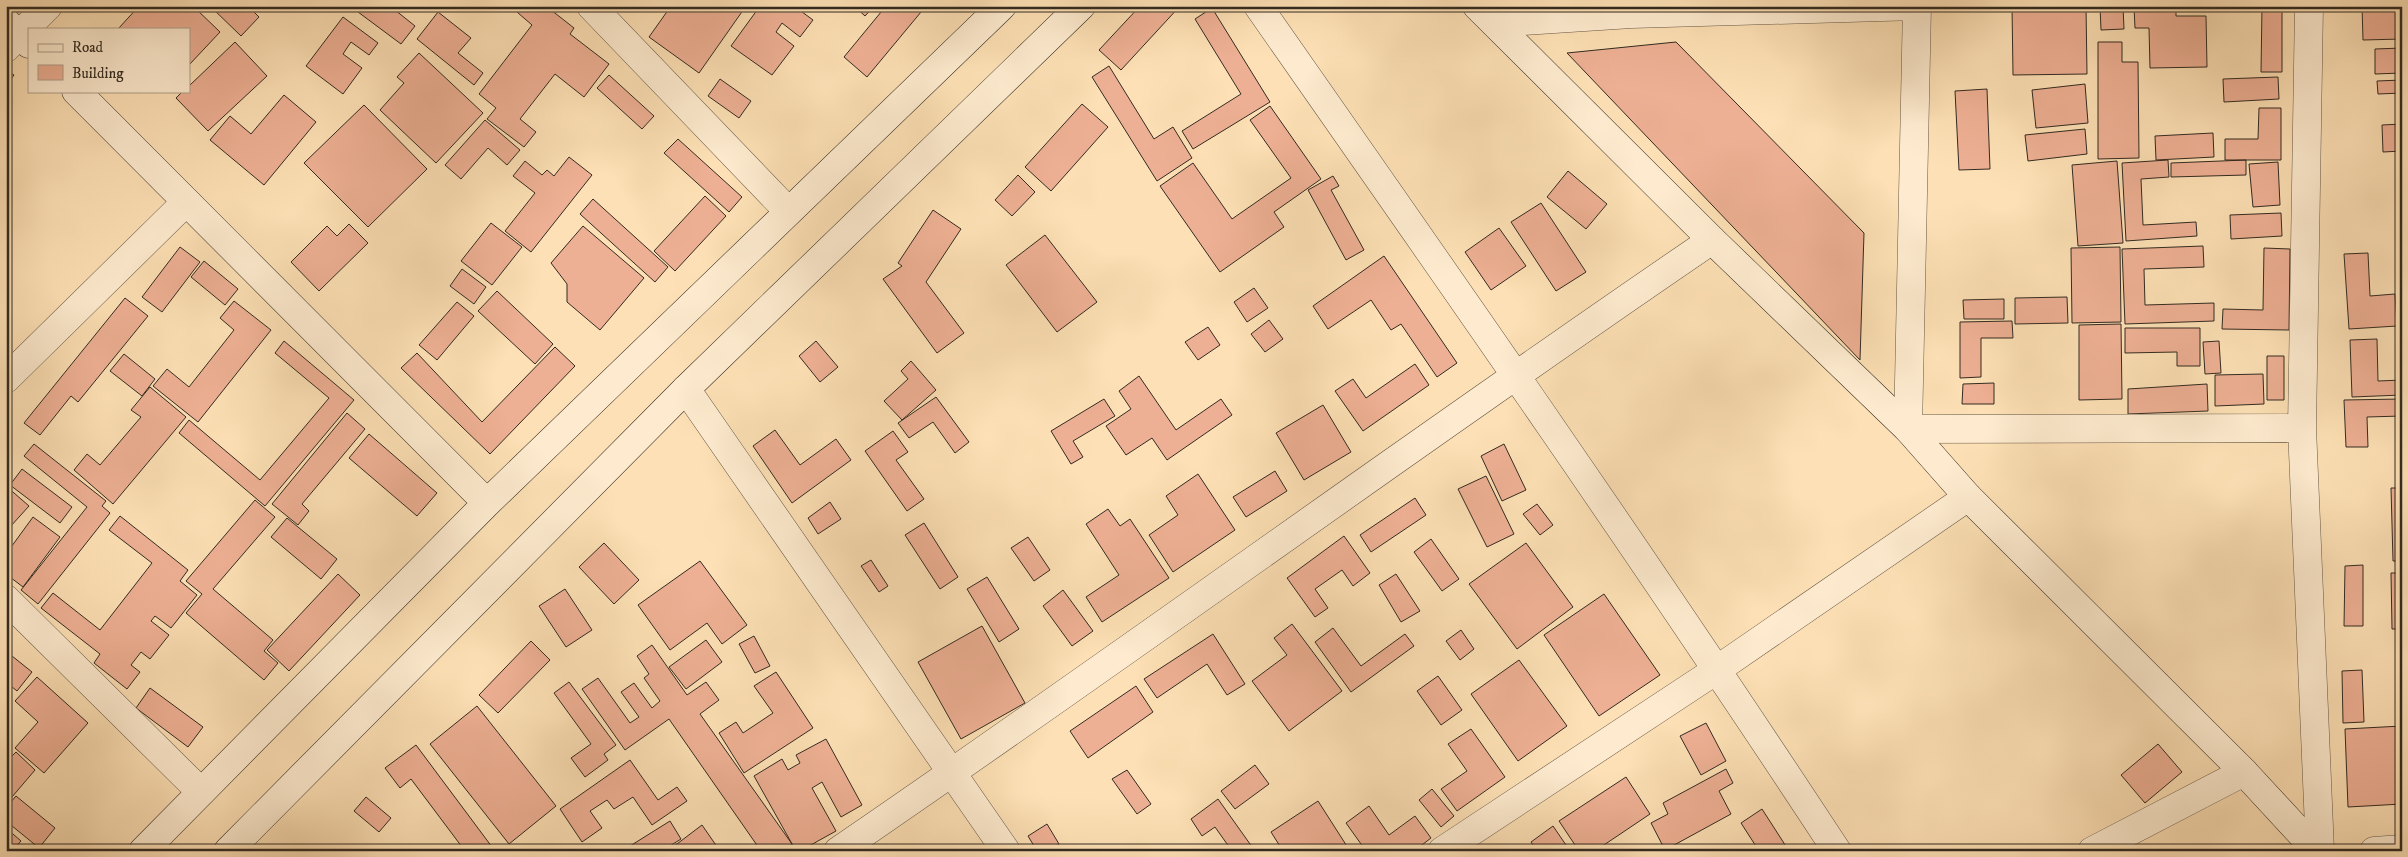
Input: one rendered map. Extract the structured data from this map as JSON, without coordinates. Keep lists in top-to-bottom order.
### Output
{
  "legend": ["Road", "Building"]
}
